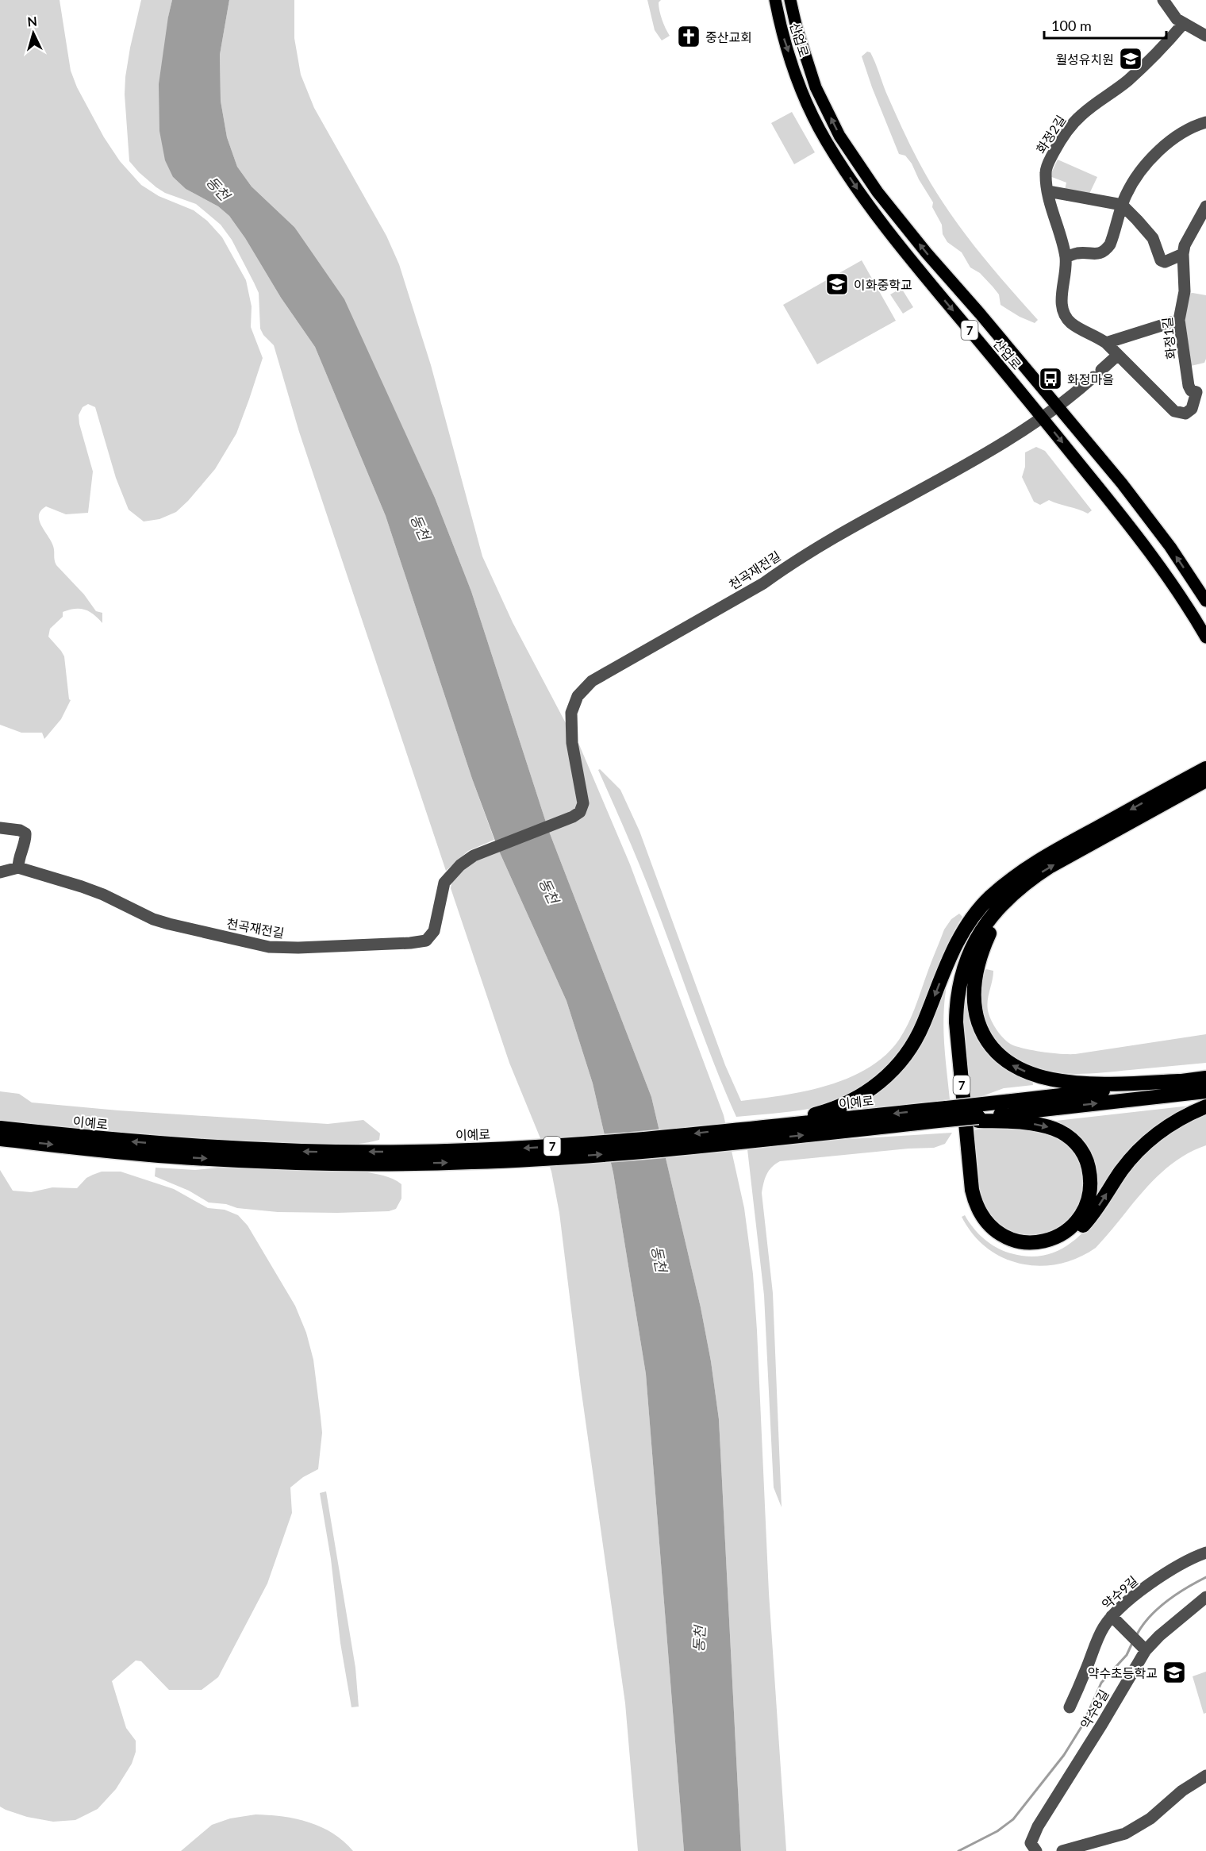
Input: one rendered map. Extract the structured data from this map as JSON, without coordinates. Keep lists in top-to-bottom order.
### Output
{
  "streets": {
    "highway": ["7", "이예로"],
    "main road": ["산업로"],
    "street": [
      "화정2길",
      "화정1길",
      "천곡재전길",
      "약수9길",
      "약수8길"
    ]
  },
  "crossings": [
    ["산업로", "천곡재전길"],
    ["화정2길", "화정1길"],
    ["7", "이예로"],
    ["화정1길", "천곡재전길"]
  ],
  "water": ["동천"],
  "places": {
    "church": ["중산교회"],
    "school or university": ["월성유치원", "이화중학교", "약수초등학교"],
    "bus stop": ["화정마을"]
  },
  "scale_bar": "100 m",
  "north": "top"
}
